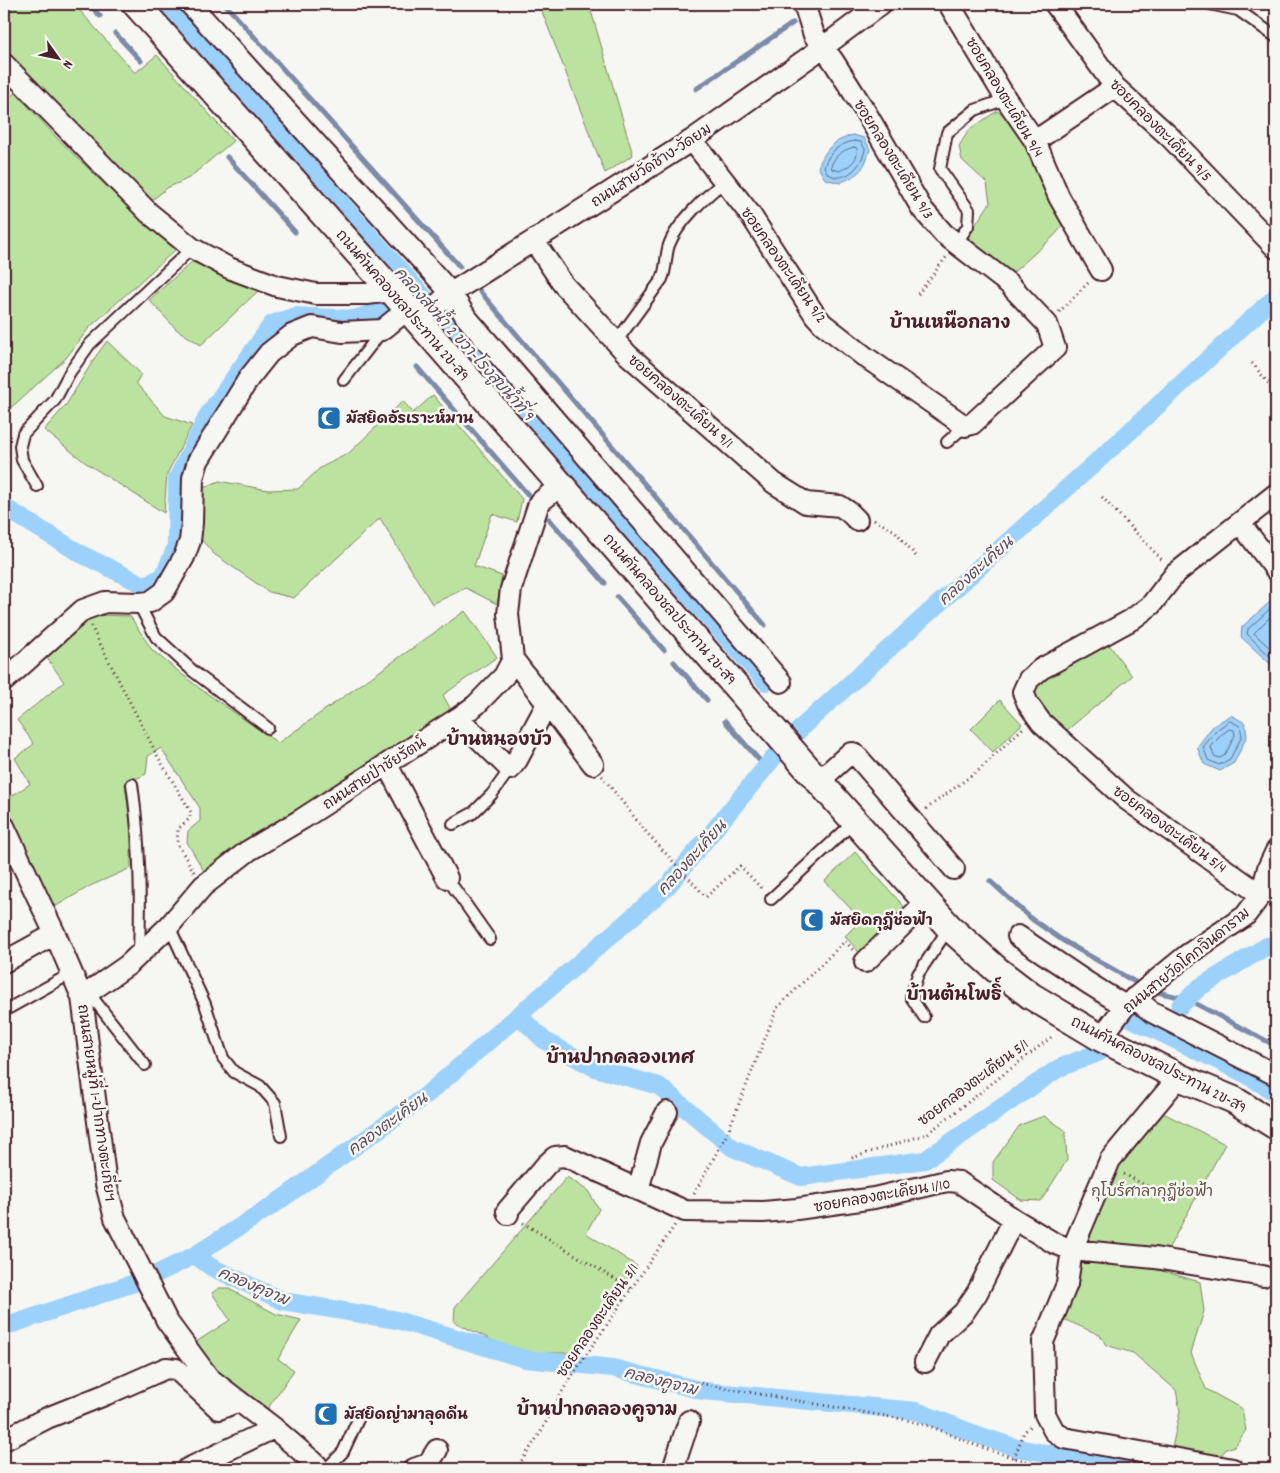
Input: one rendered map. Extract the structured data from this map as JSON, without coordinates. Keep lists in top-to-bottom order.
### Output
{
  "streets": {
    "street": [
      "ซอยคลองตะเคียน 9/4",
      "ซอยคลองตะเคียน 9/5",
      "ซอยคลองตะเคียน 9/3",
      "ถนนสายวัดช้าง-วัดยม",
      "ซอยคลองตะเคียน 9/2",
      "ถนนคันคลองชลประทาน 2ข-ส9",
      "ซอยคลองตะเคียน 9/1",
      "ถนนสายป่าชัยรัตน์",
      "ซอยคลองตะเคียน 5/4",
      "ถนนสายวัดโคกจินดาราม",
      "ถนนสายหมู่ที่ 1-ปากทางตะเกี่ยฯ",
      "ซอยคลองตะเคียน 1/10"
    ],
    "path": ["ซอยคลองตะเคียน 5/1", "ซอยคลองตะเคียน 3/1"]
  },
  "crossings": [
    ["ซอยคลองตะเคียน 9/3", "ถนนสายวัดช้าง-วัดยม"],
    ["ซอยคลองตะเคียน 9/3", "ซอยคลองตะเคียน 9/2"],
    ["ถนนสายวัดช้าง-วัดยม", "ซอยคลองตะเคียน 9/2"],
    ["ถนนสายวัดช้าง-วัดยม", "ถนนคันคลองชลประทาน 2ข-ส9"],
    ["ถนนสายวัดช้าง-วัดยม", "ซอยคลองตะเคียน 9/1"],
    ["ถนนคันคลองชลประทาน 2ข-ส9", "ถนนสายวัดโคกจินดาราม"],
    ["ถนนคันคลองชลประทาน 2ข-ส9", "ซอยคลองตะเคียน 5/1"],
    ["ถนนสายป่าชัยรัตน์", "ถนนสายหมู่ที่ 1-ปากทางตะเกี่ยฯ"],
    ["ซอยคลองตะเคียน 5/4", "ถนนสายวัดโคกจินดาราม"],
    ["ซอยคลองตะเคียน 1/10", "ซอยคลองตะเคียน 3/1"]
  ],
  "districts": [
    "บ้านเหนือกลาง",
    "บ้านหนองบัว",
    "บ้านต้นโพธิ์",
    "บ้านปากคลองเทศ",
    "บ้านปากคลองคูจาม"
  ],
  "water": ["คลองส่งน้ำ 2 ขวา-โรงสูบน้ำที่ 9", "คลองตะเคียน", "คลองคูจาม"],
  "parks": ["กุโบร์ศาลากุฎีช่อฟ้า"],
  "places": {
    "mosque": ["มัสยิดอัรเราะห์มาน", "มัสยิดกุฎีช่อฟ้า", "มัสยิดญ่ามาลุดดีน"]
  },
  "north": "bottom right"
}
